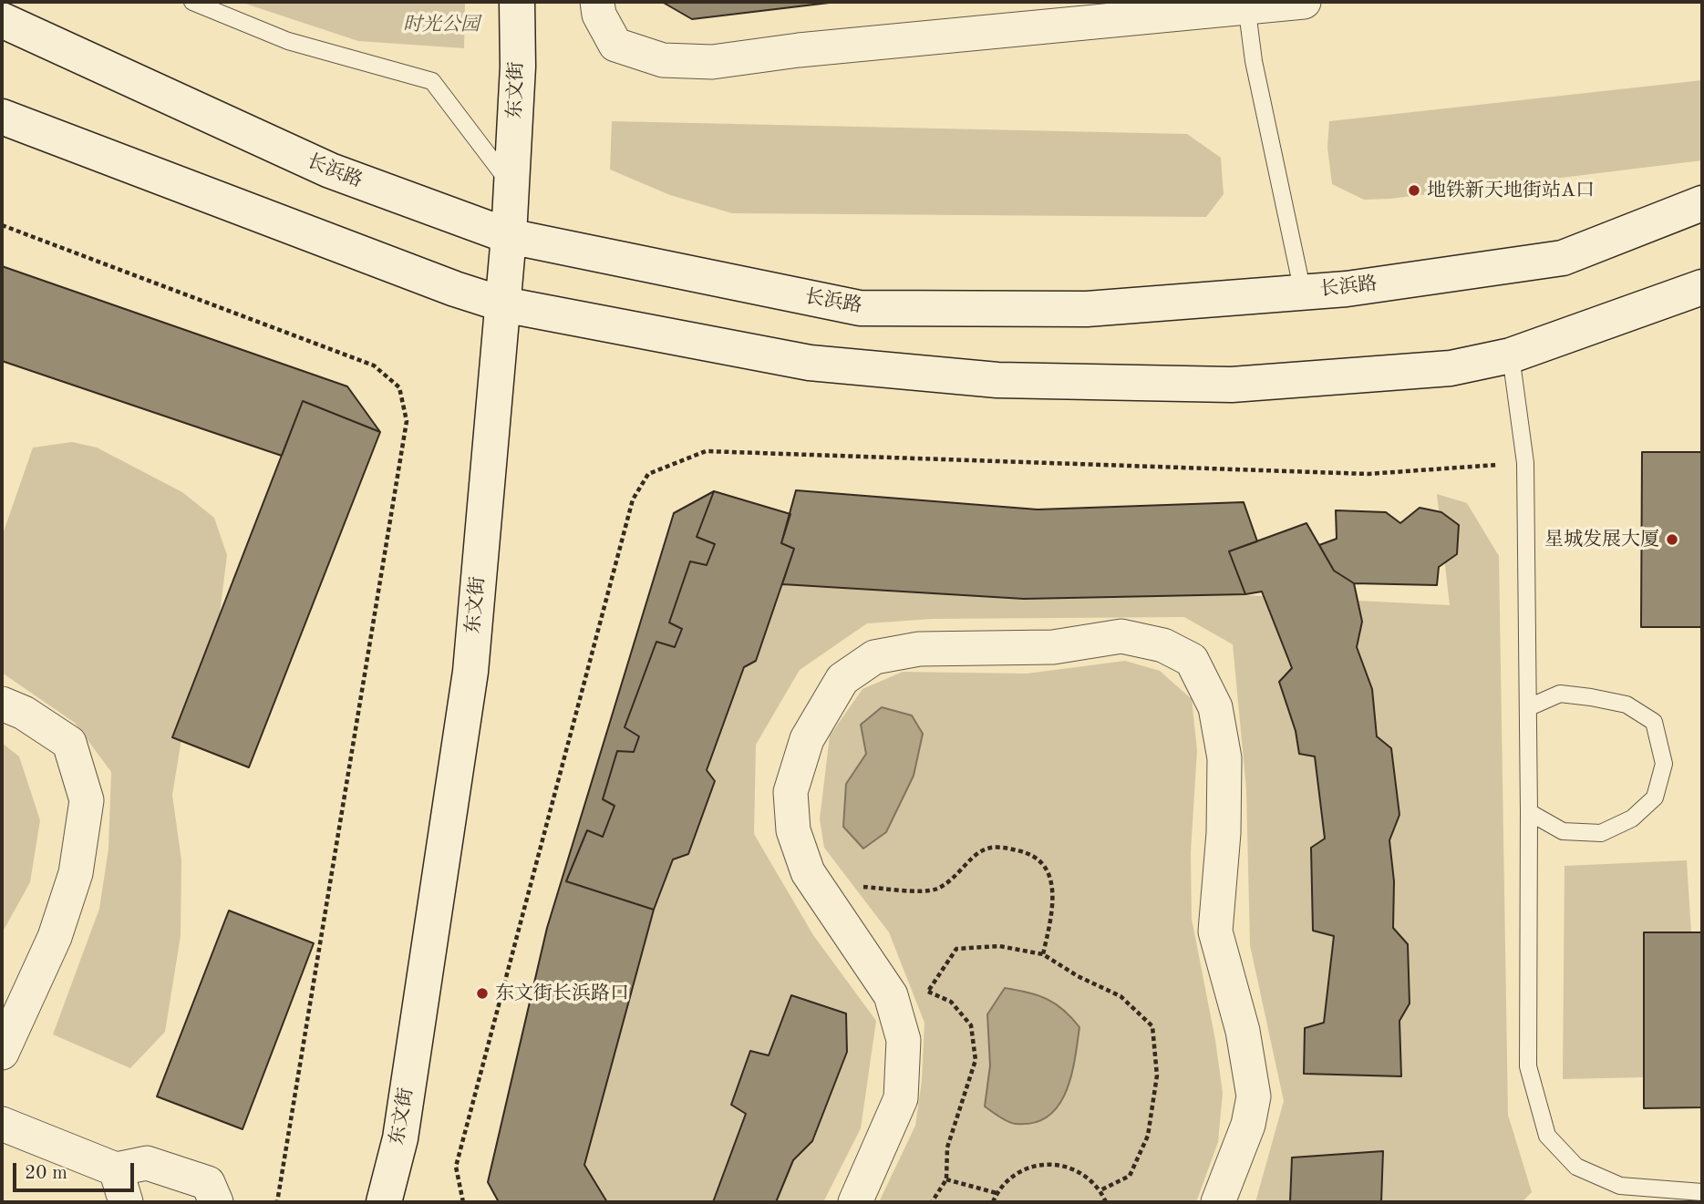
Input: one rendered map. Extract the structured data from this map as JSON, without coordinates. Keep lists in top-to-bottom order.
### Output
{
  "streets": {
    "main road": ["东文街", "长浜路"]
  },
  "crossings": [
    ["东文街", "长浜路"]
  ],
  "parks": ["时光公园"],
  "places": ["地铁新天地街站A口", "星城发展大厦", "东文街长浜路口"],
  "scale_bar": "20 m"
}
